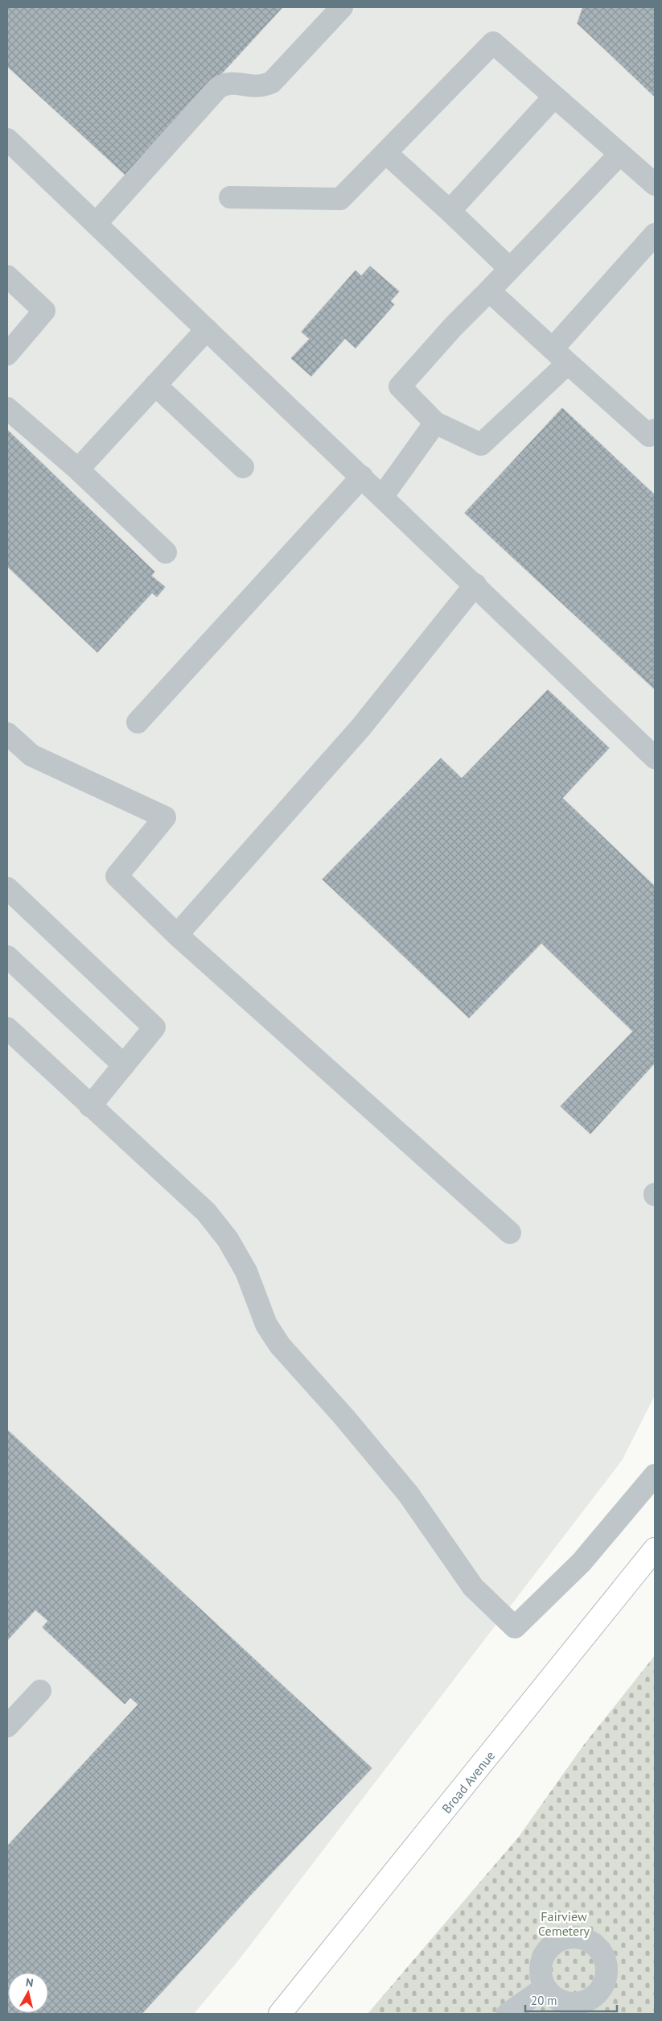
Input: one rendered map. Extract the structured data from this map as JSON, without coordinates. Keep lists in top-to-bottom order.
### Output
{
  "streets": {
    "main road": ["Broad Avenue"]
  },
  "parks": ["Fairview Cemetery"],
  "scale_bar": "20 m",
  "north": "top"
}
